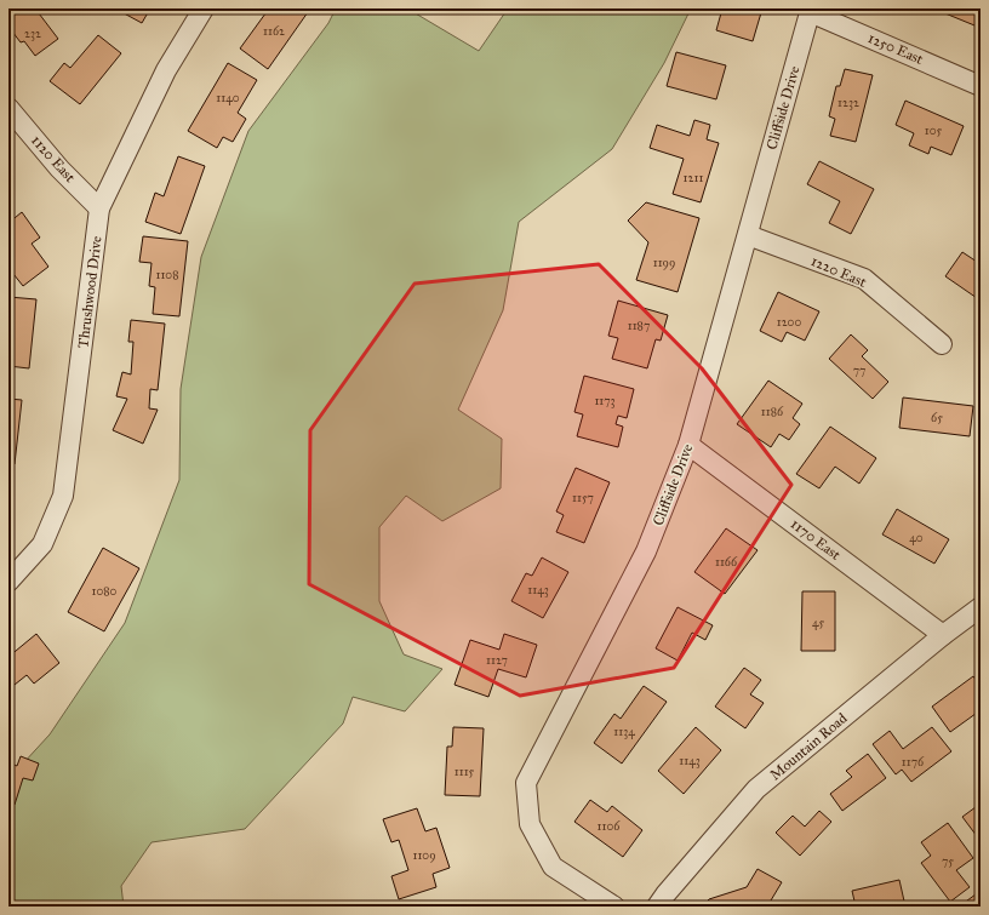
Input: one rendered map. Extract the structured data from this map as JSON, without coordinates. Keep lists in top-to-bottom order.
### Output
{
  "streets": {
    "street": [
      "1250 East",
      "Cliffside Drive",
      "1120 East",
      "1220 East",
      "Thrushwood Drive",
      "1170 East",
      "Mountain Road"
    ]
  },
  "crossings": [
    ["1250 East", "Cliffside Drive"],
    ["Cliffside Drive", "1220 East"],
    ["Cliffside Drive", "1170 East"],
    ["1120 East", "Thrushwood Drive"],
    ["1170 East", "Mountain Road"]
  ],
  "house_numbers": [
    "1162",
    "232",
    "1140",
    "1232",
    "105",
    "1211",
    "1199",
    "1108",
    "1200",
    "1187",
    "77",
    "1173",
    "1186",
    "65",
    "1157",
    "40",
    "1166",
    "1143",
    "1080",
    "45",
    "1127",
    "1134",
    "1143",
    "1176",
    "1115",
    "1106",
    "1109",
    "75"
  ]
}
